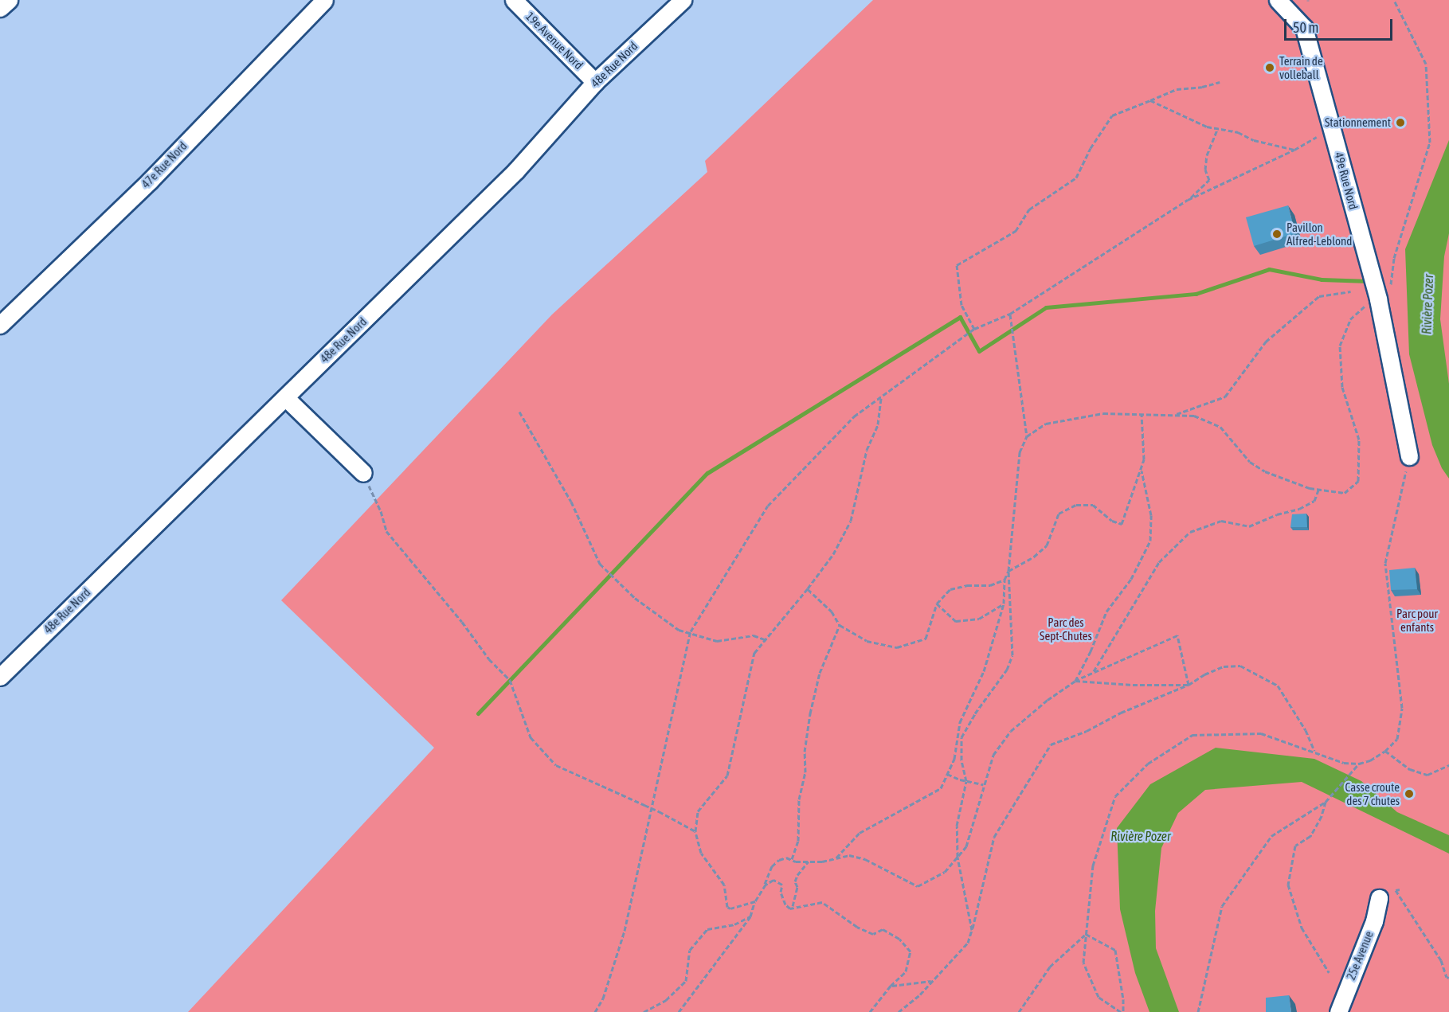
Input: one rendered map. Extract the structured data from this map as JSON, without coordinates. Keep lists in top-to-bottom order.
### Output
{
  "streets": {
    "street": [
      "19e Avenue Nord",
      "48e Rue Nord",
      "47e Rue Nord",
      "49e Rue Nord",
      "25e Avenue"
    ]
  },
  "crossings": [
    ["19e Avenue Nord", "48e Rue Nord"]
  ],
  "water": ["Rivière Pozer"],
  "parks": ["Parc pour enfants", "Parc des Sept-Chutes"],
  "places": [
    "Terrain de volleball",
    "Stationnement",
    "Pavillon Alfred-Leblond",
    "Casse croute des 7 chutes"
  ],
  "scale_bar": "50 m"
}
